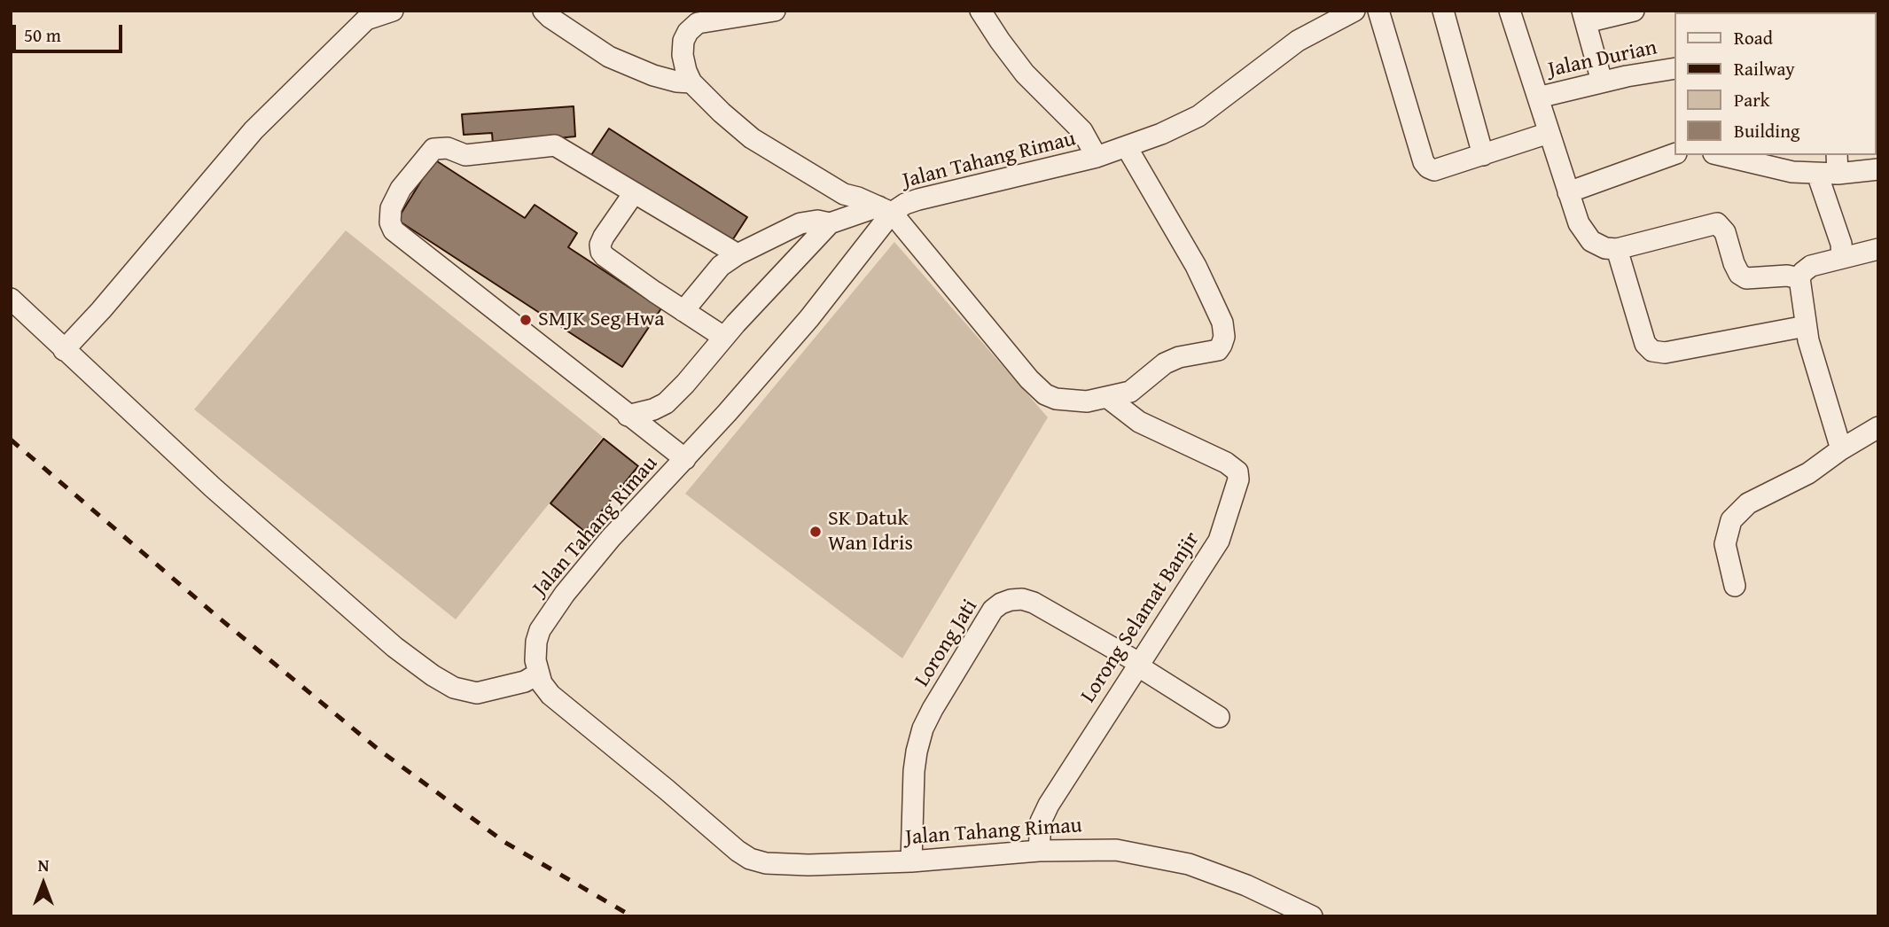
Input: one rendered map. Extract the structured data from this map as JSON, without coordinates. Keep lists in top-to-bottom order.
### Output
{
  "streets": {
    "street": [
      "Jalan Durian",
      "Jalan Tahang Rimau",
      "Lorong Selamat Banjir",
      "Lorong Jati"
    ]
  },
  "crossings": [
    ["Jalan Tahang Rimau", "Lorong Selamat Banjir"],
    ["Jalan Tahang Rimau", "Lorong Jati"],
    ["Lorong Selamat Banjir", "Lorong Jati"]
  ],
  "places": ["SMJK Seg Hwa", "SK Datuk Wan Idris"],
  "legend": [
    "Road",
    "Railway",
    "Park",
    "Building"
  ],
  "scale_bar": "50 m",
  "north": "top"
}
